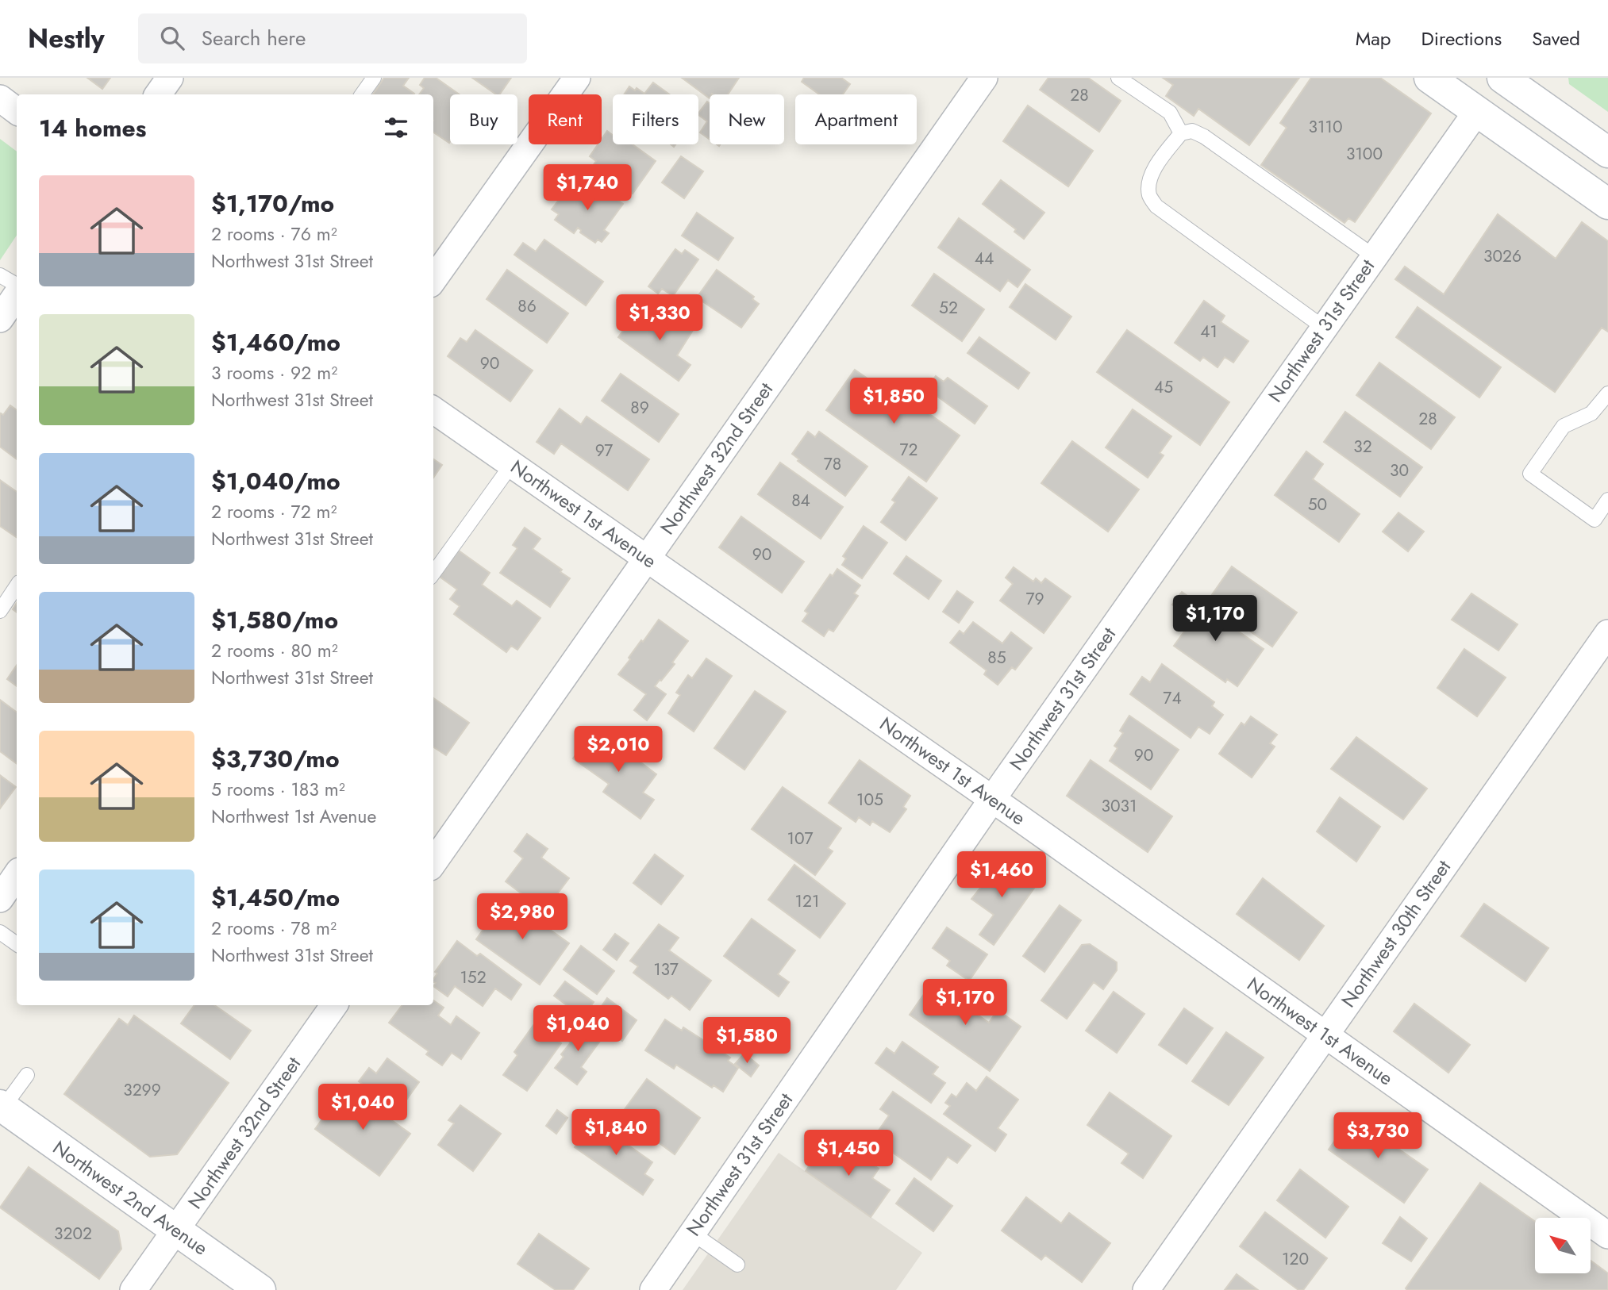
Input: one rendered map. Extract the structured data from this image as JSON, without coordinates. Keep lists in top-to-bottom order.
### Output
{
  "streets": {
    "main road": ["Northwest 2nd Avenue"],
    "street": [
      "Northwest 31st Street",
      "Northwest 32nd Street",
      "Northwest 1st Avenue",
      "Northwest 30th Street"
    ]
  },
  "crossings": [
    ["Northwest 31st Street", "Northwest 1st Avenue"],
    ["Northwest 32nd Street", "Northwest 1st Avenue"],
    ["Northwest 32nd Street", "Northwest 2nd Avenue"],
    ["Northwest 1st Avenue", "Northwest 30th Street"]
  ],
  "house_numbers": [
    "28",
    "3110",
    "3100",
    "3026",
    "44",
    "86",
    "52",
    "41",
    "90",
    "45",
    "89",
    "28",
    "32",
    "72",
    "97",
    "78",
    "30",
    "84",
    "50",
    "90",
    "79",
    "85",
    "74",
    "90",
    "105",
    "3031",
    "107",
    "121",
    "137",
    "152",
    "3299",
    "3202",
    "120"
  ],
  "north": "top left",
  "page": {
    "header": "Nestly",
    "search": "Search here",
    "nav": ["Map", "Directions", "Saved"],
    "chip": [
      "Buy",
      "Rent",
      "Filters",
      "New",
      "Apartment"
    ],
    "heading": "14 homes",
    "list": [
      {
        "name": "$1,170/mo",
        "note": "2 rooms · 76 m² · Northwest 31st Street"
      },
      {
        "name": "$1,460/mo",
        "note": "3 rooms · 92 m² · Northwest 31st Street"
      },
      {
        "name": "$1,040/mo",
        "note": "2 rooms · 72 m² · Northwest 31st Street"
      },
      {
        "name": "$1,580/mo",
        "note": "2 rooms · 80 m² · Northwest 31st Street"
      },
      {
        "name": "$3,730/mo",
        "note": "5 rooms · 183 m² · Northwest 1st Avenue"
      },
      {
        "name": "$1,450/mo",
        "note": "2 rooms · 78 m² · Northwest 31st Street"
      }
    ],
    "price": [
      "$1,740",
      "$1,330",
      "$1,850",
      "$1,170",
      "$2,010",
      "$1,460",
      "$2,980",
      "$1,170",
      "$1,040",
      "$1,580",
      "$1,040",
      "$1,840",
      "$3,730",
      "$1,450"
    ]
  }
}
